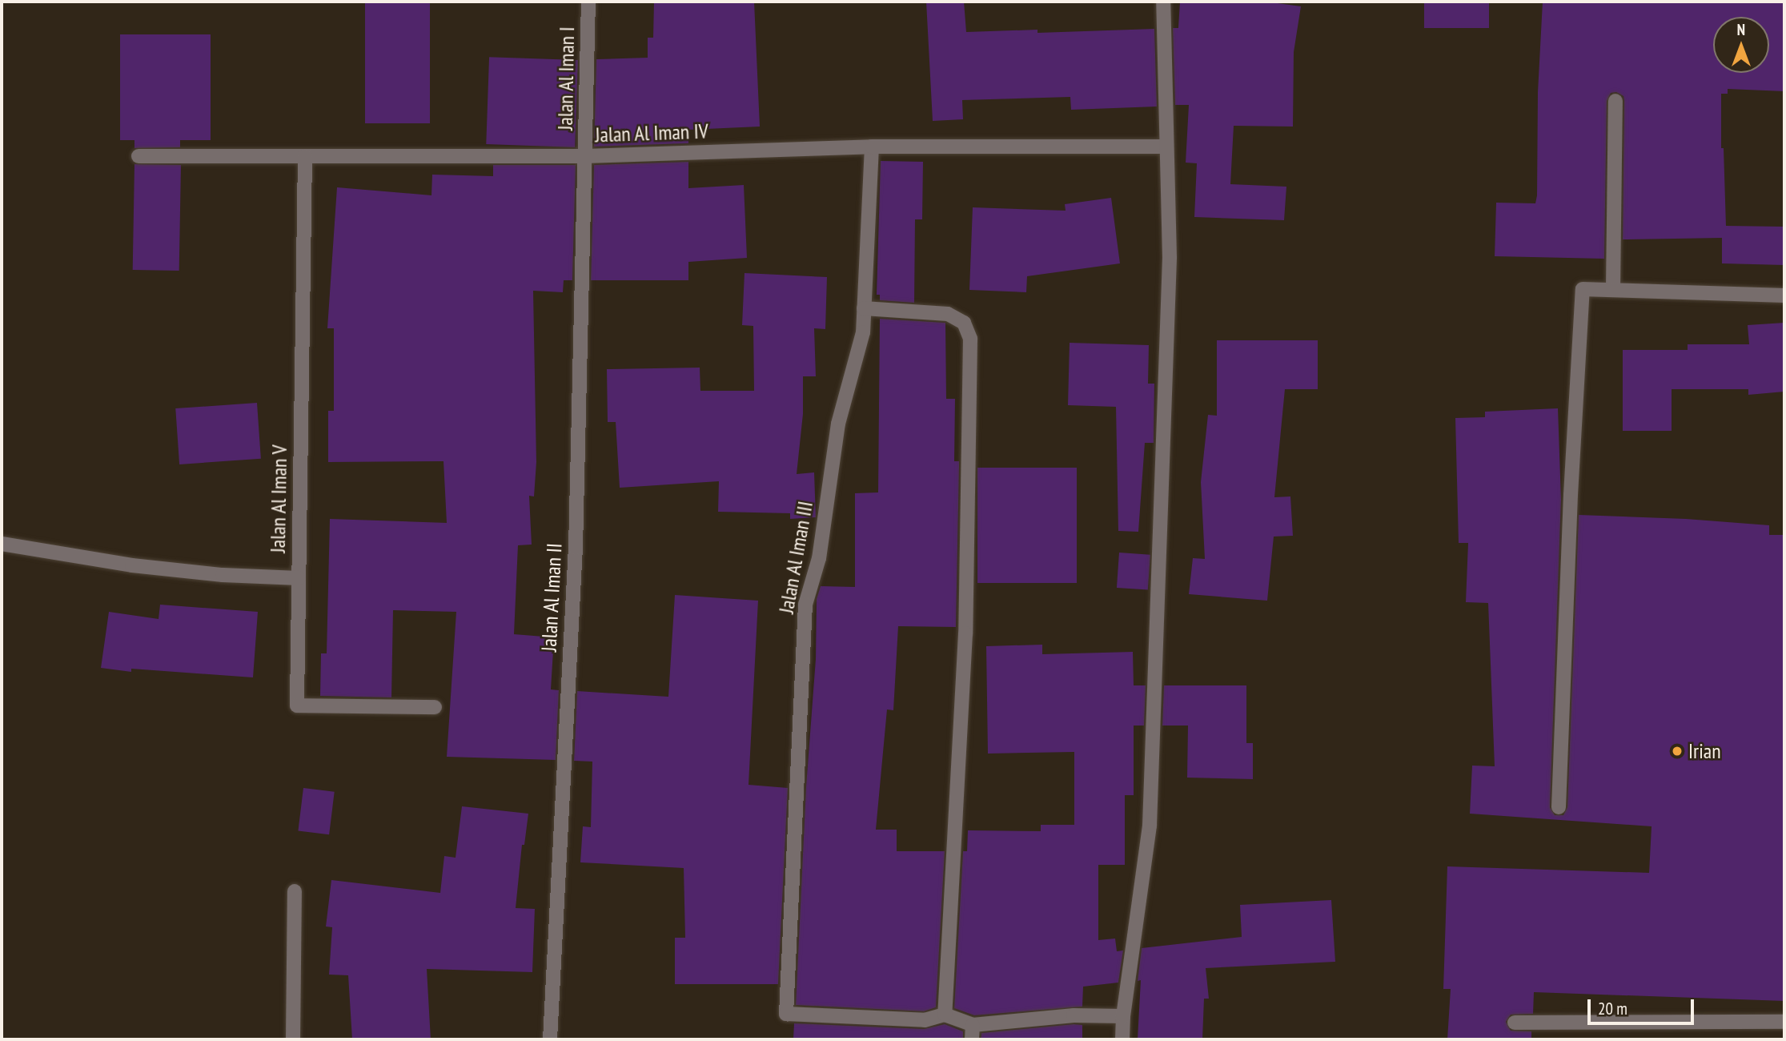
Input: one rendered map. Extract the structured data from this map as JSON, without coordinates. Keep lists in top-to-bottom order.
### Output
{
  "streets": {
    "street": [
      "Jalan Al Iman I",
      "Jalan Al Iman IV",
      "Jalan Al Iman V",
      "Jalan Al Iman III",
      "Jalan Al Iman II"
    ]
  },
  "crossings": [
    ["Jalan Al Iman I", "Jalan Al Iman IV"],
    ["Jalan Al Iman I", "Jalan Al Iman II"],
    ["Jalan Al Iman IV", "Jalan Al Iman V"],
    ["Jalan Al Iman IV", "Jalan Al Iman III"],
    ["Jalan Al Iman IV", "Jalan Al Iman II"]
  ],
  "places": ["Irian"],
  "scale_bar": "20 m",
  "north": "top"
}
